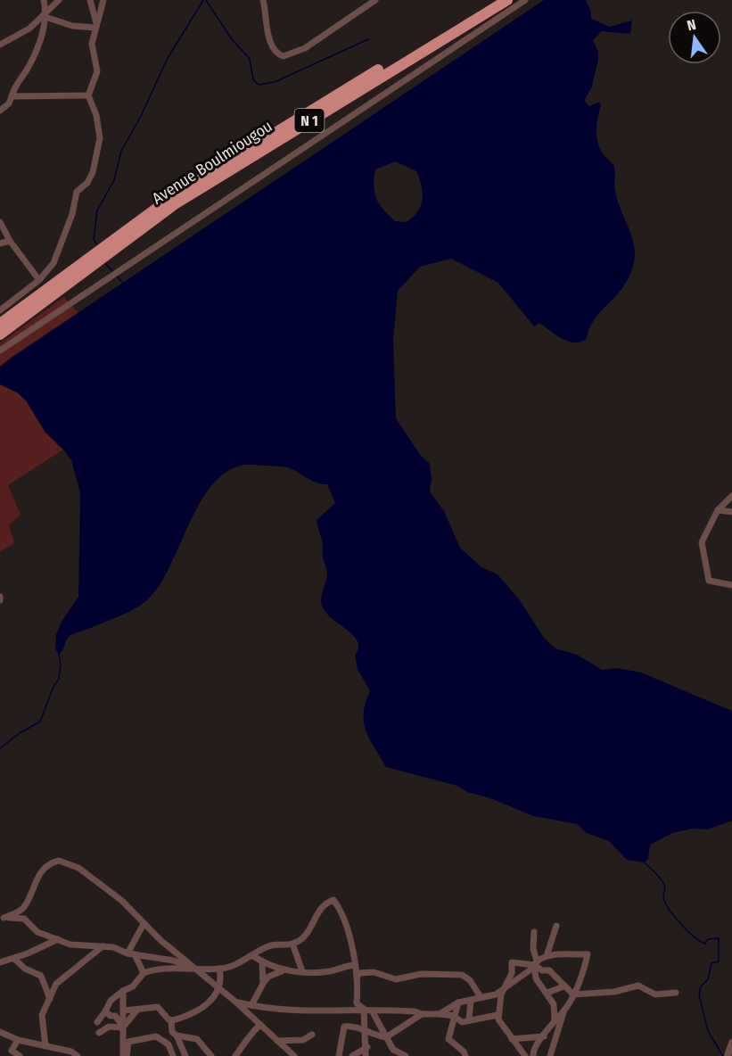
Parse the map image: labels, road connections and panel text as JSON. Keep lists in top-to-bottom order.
{
  "streets": {
    "highway": ["N 1", "Avenue Boulmiougou"]
  },
  "north": "top"
}
